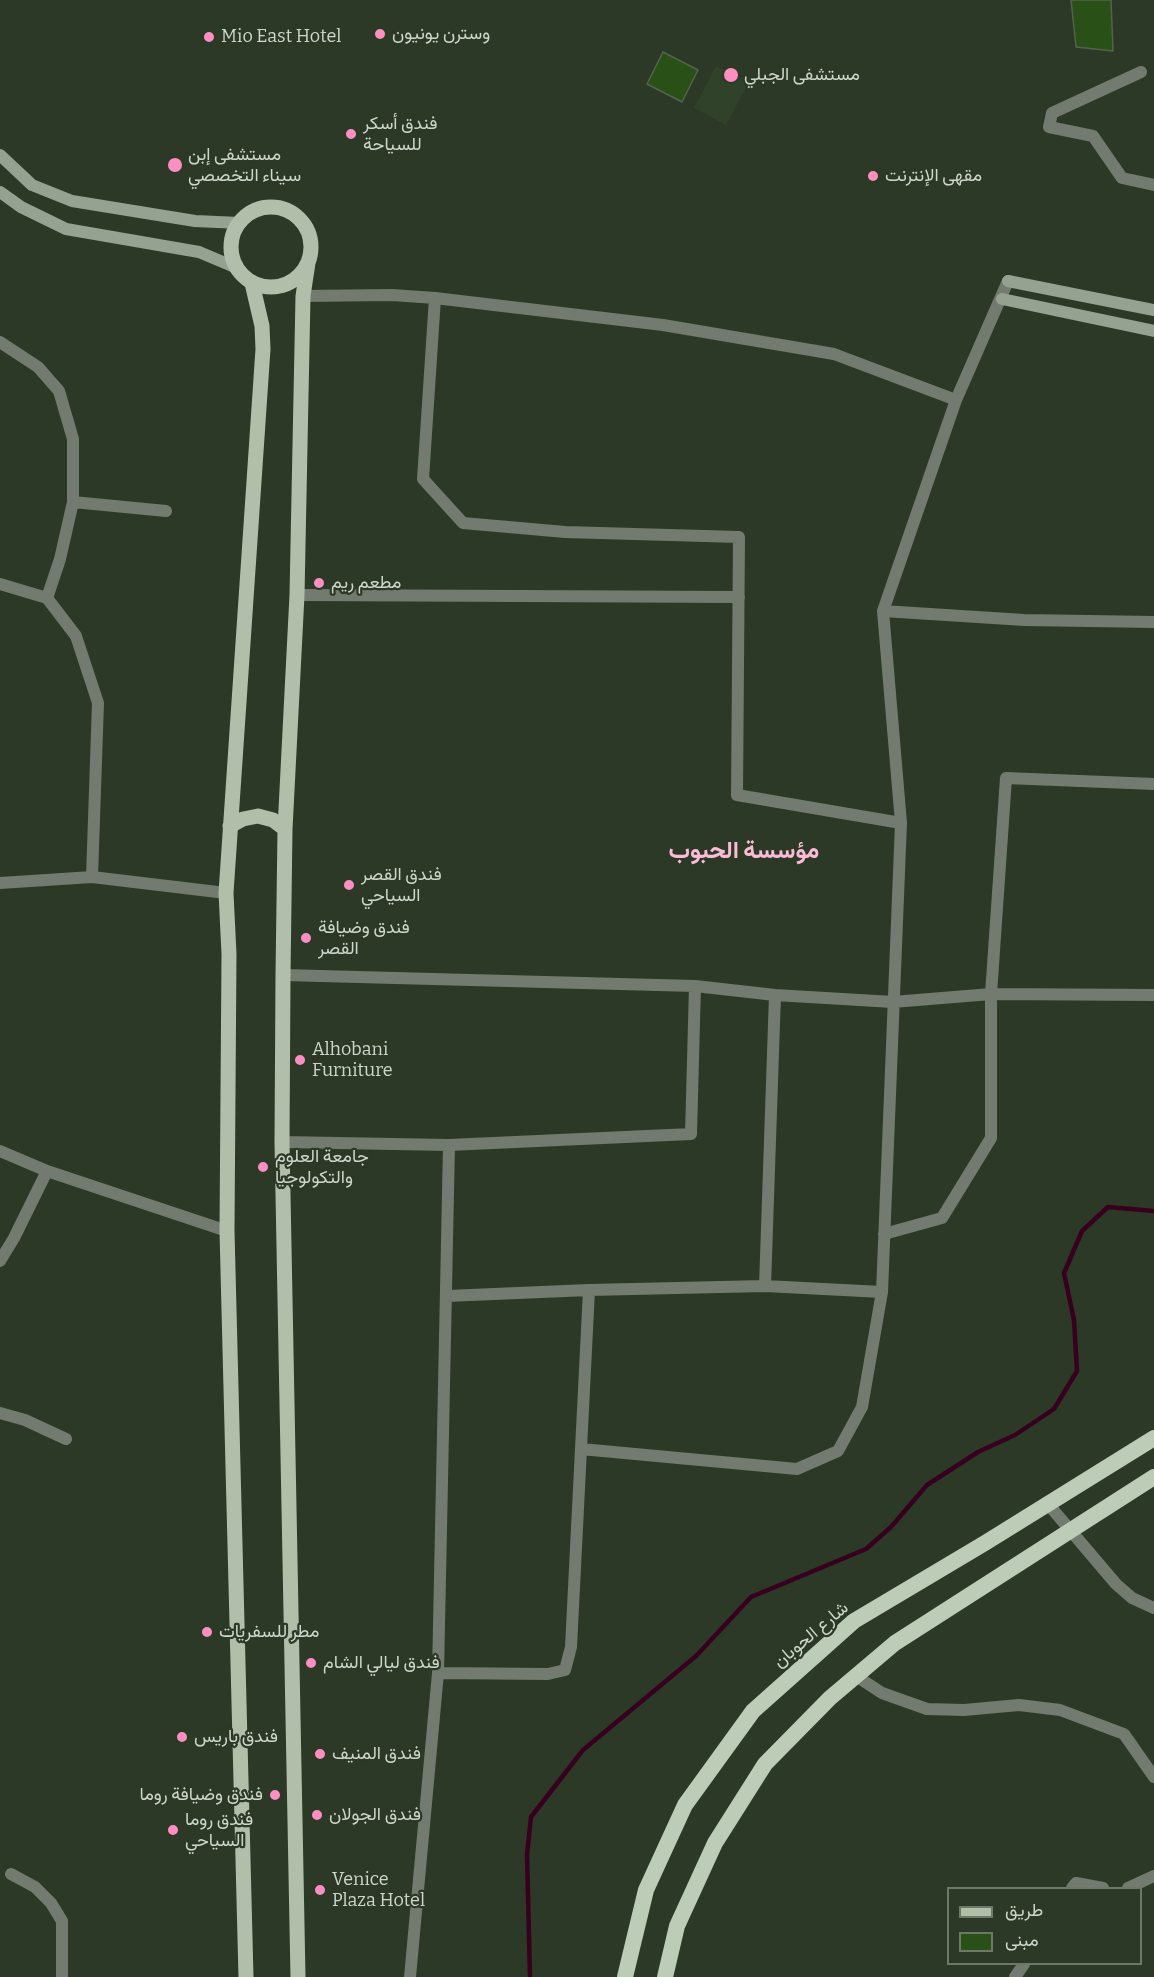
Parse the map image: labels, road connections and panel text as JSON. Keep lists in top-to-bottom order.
{
  "streets": {
    "highway": ["شارع الحوبان"]
  },
  "districts": ["مؤسسة الحبوب"],
  "places": [
    "وسترن يونيون",
    "Mio East Hotel",
    "مستشفى الجبلي",
    "فندق أسكر للسياحة",
    "مستشفى إبن سيناء التخصصي",
    "مقهى الإنترنت",
    "مطعم ريم",
    "فندق القصر السياحي",
    "فندق وضيافة القصر",
    "Alhobani Furniture",
    "جامعة العلوم والتكولوجيا",
    "مطر للسفريات",
    "فندق ليالي الشام",
    "فندق باريس",
    "فندق المنيف",
    "فندق وضيافة روما",
    "فندق الجولان",
    "فندق روما السياحي",
    "Venice Plaza Hotel"
  ],
  "legend": ["طريق", "مبنى"]
}
